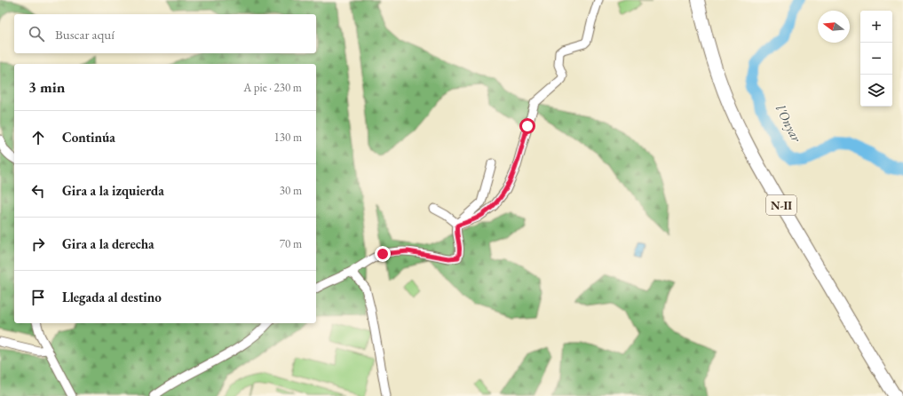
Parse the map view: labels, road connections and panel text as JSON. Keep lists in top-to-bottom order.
{
  "streets": {
    "highway": ["N-II"]
  },
  "water": ["l'Onyar"],
  "north": "left",
  "page": {
    "map_buttons": ["+", "−"],
    "search": "Buscar aquí",
    "heading": ["3 min", "A pie · 230 m"],
    "list": [
      ["Continúa", "130 m"],
      ["Gira a la izquierda", "30 m"],
      ["Gira a la derecha", "70 m"],
      "Llegada al destino"
    ]
  }
}
